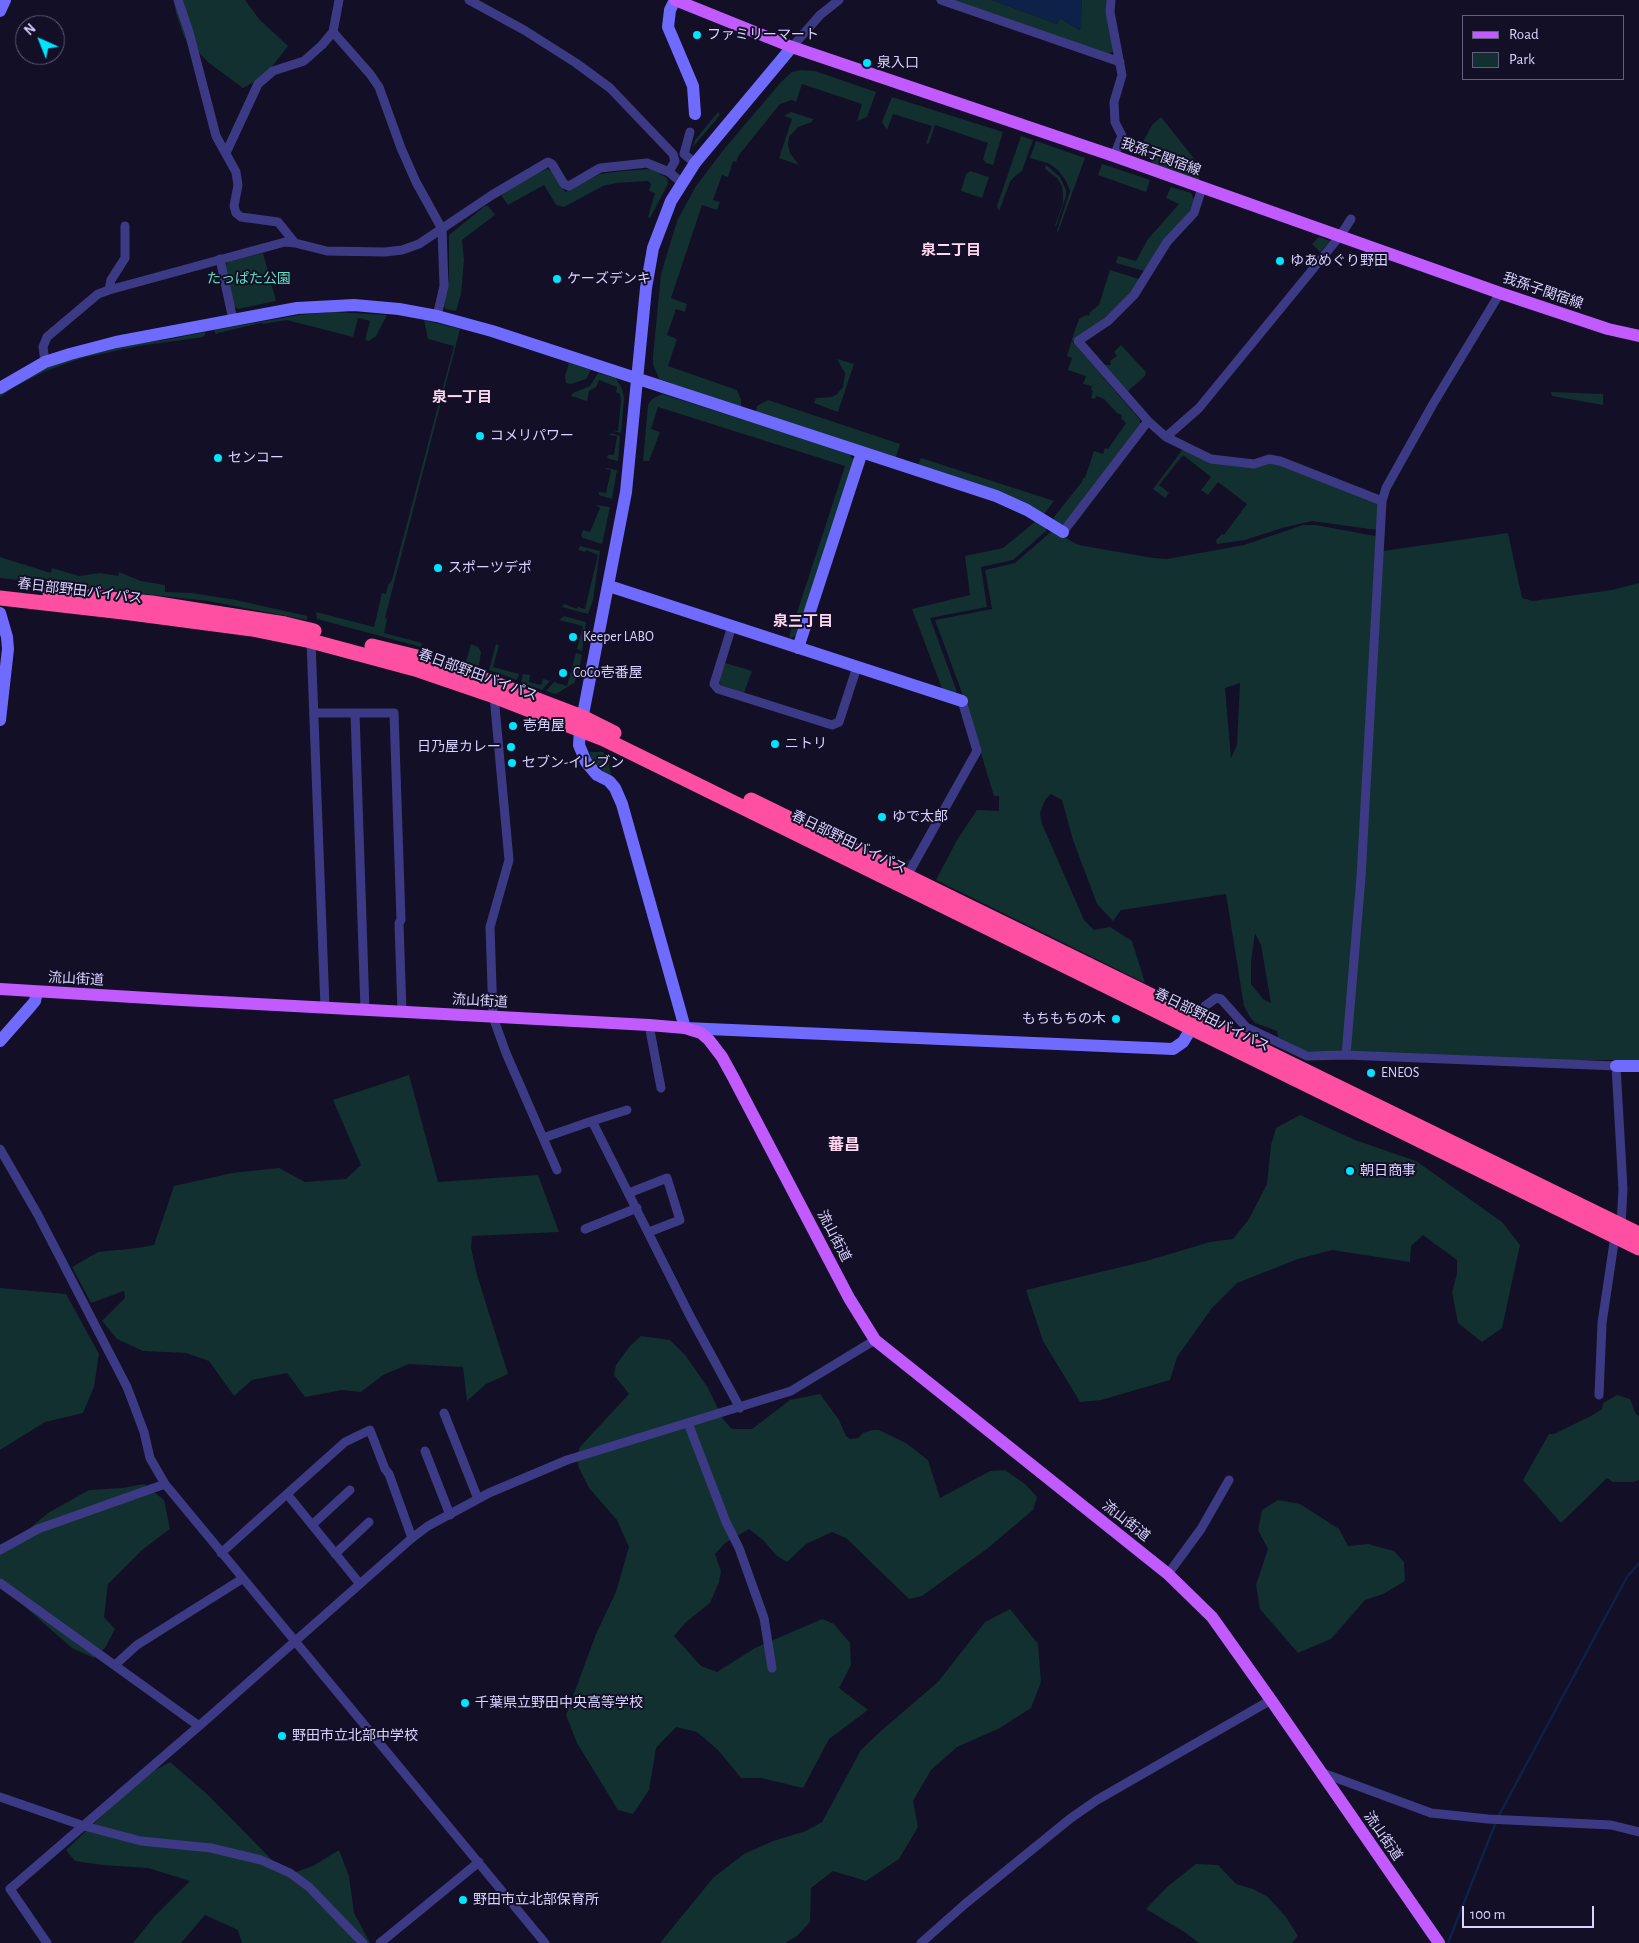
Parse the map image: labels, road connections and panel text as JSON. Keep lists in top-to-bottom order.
{
  "streets": {
    "highway": ["春日部野田バイパス"],
    "main road": ["我孫子関宿線", "流山街道"]
  },
  "districts": [
    "泉二丁目",
    "泉一丁目",
    "泉三丁目",
    "蕃昌"
  ],
  "parks": ["たっぱた公園"],
  "places": [
    "ファミリーマート",
    "泉入口",
    "ゆあめぐり野田",
    "ケーズデンキ",
    "コメリパワー",
    "センコー",
    "スポーツデポ",
    "Keeper LABO",
    "CoCo壱番屋",
    "壱角屋",
    "ニトリ",
    "日乃屋カレー",
    "セブン-イレブン",
    "ゆで太郎",
    "もちもちの木",
    "ENEOS",
    "朝日商事",
    "千葉県立野田中央高等学校",
    "野田市立北部中学校",
    "野田市立北部保育所"
  ],
  "legend": ["Road", "Park"],
  "scale_bar": "100 m",
  "north": "top left"
}
